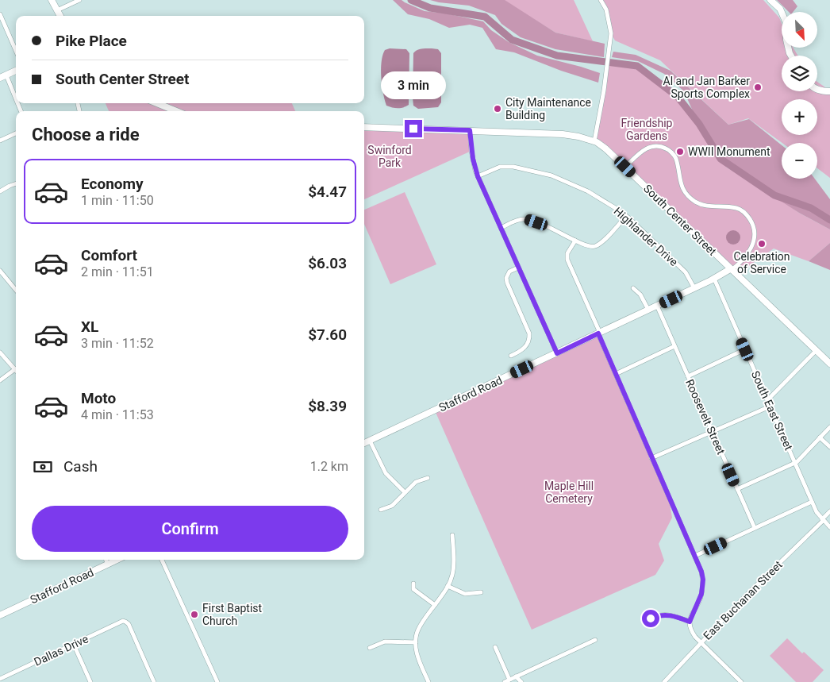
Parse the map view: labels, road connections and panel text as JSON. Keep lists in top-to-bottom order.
{
  "streets": {
    "street": [
      "South Center Street",
      "Highlander Drive",
      "Stafford Road",
      "South East Street",
      "Roosevelt Street",
      "East Buchanan Street",
      "Dallas Drive"
    ]
  },
  "crossings": [
    ["South Center Street", "Stafford Road"],
    ["Highlander Drive", "Stafford Road"],
    ["Stafford Road", "South East Street"],
    ["Stafford Road", "Roosevelt Street"],
    ["South East Street", "East Buchanan Street"]
  ],
  "parks": ["Friendship Gardens", "Swinford Park", "Maple Hill Cemetery"],
  "places": [
    "Al and Jan Barker Sports Complex",
    "City Maintenance Building",
    "WWII Monument",
    "Celebration of Service",
    "First Baptist Church"
  ],
  "north": "bottom right",
  "page": {
    "map_buttons": ["+", "−"],
    "banner": ["Pike Place", "South Center Street"],
    "bubble": "3 min",
    "heading": "Choose a ride",
    "list": [
      {
        "name": "Economy",
        "note": "1 min · 11:50",
        "value": "$4.47"
      },
      {
        "name": "Comfort",
        "note": "2 min · 11:51",
        "value": "$6.03"
      },
      {
        "name": "XL",
        "note": "3 min · 11:52",
        "value": "$7.60"
      },
      {
        "name": "Moto",
        "note": "4 min · 11:53",
        "value": "$8.39"
      }
    ],
    "pay": ["Cash", "1.2 km"],
    "buttons": "Confirm"
  }
}
